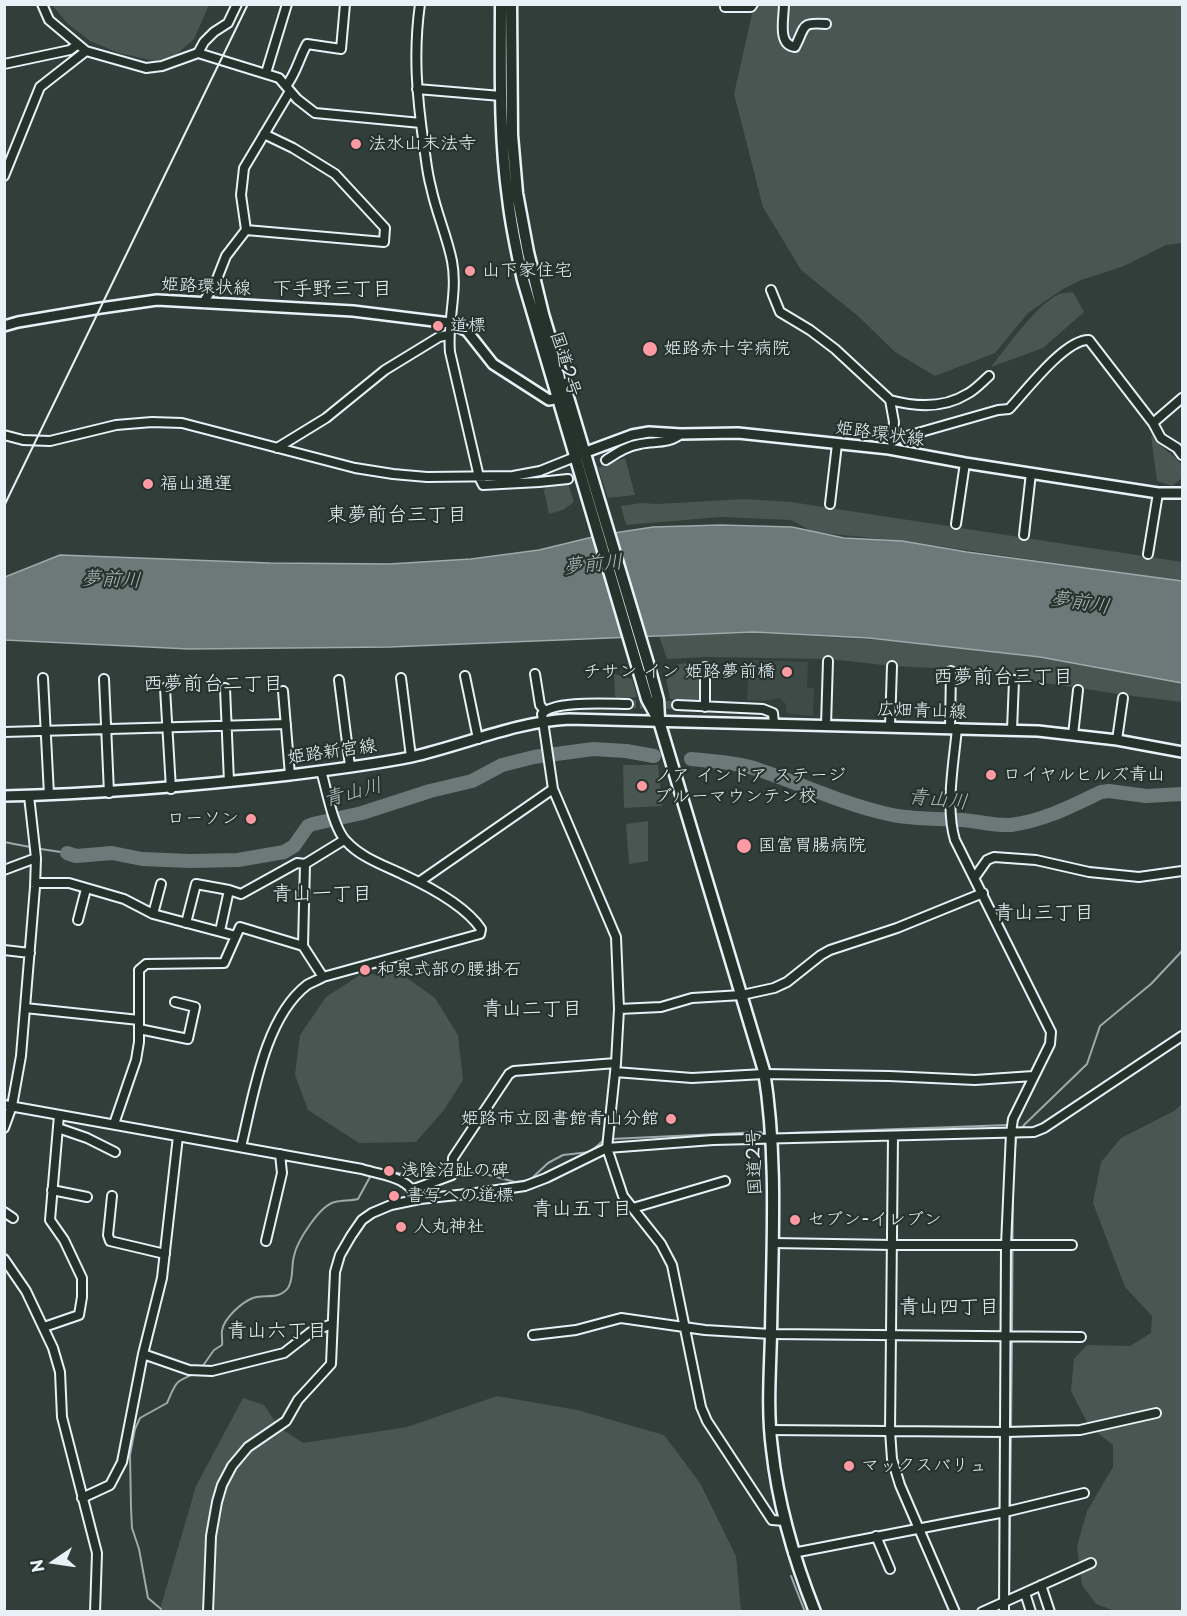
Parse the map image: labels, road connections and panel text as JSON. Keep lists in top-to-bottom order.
{
  "streets": {
    "highway": ["国道2号"],
    "main road": ["姫路環状線", "広畑青山線", "姫路新宮線"]
  },
  "crossings": [
    ["姫路環状線", "国道2号"],
    ["国道2号", "広畑青山線"],
    ["国道2号", "姫路新宮線"],
    ["広畑青山線", "姫路新宮線"]
  ],
  "districts": [
    "下手野三丁目",
    "東夢前台三丁目",
    "西夢前台三丁目",
    "西夢前台二丁目",
    "青山一丁目",
    "青山三丁目",
    "青山二丁目",
    "青山五丁目",
    "青山四丁目",
    "青山六丁目"
  ],
  "water": ["夢前川", "青山川"],
  "places": [
    "法水山末法寺",
    "山下家住宅",
    "道標",
    "姫路赤十字病院",
    "福山通運",
    "チサン イン 姫路夢前橋",
    "ロイヤルヒルズ青山",
    "ノア インドア ステージ ブルーマウンテン校",
    "ローソン",
    "国富胃腸病院",
    "和泉式部の腰掛石",
    "姫路市立図書館青山分館",
    "浅陰沼趾の碑",
    "書写への道標",
    "セブン-イレブン",
    "人丸神社",
    "マックスバリュ"
  ],
  "north": "left"
}
